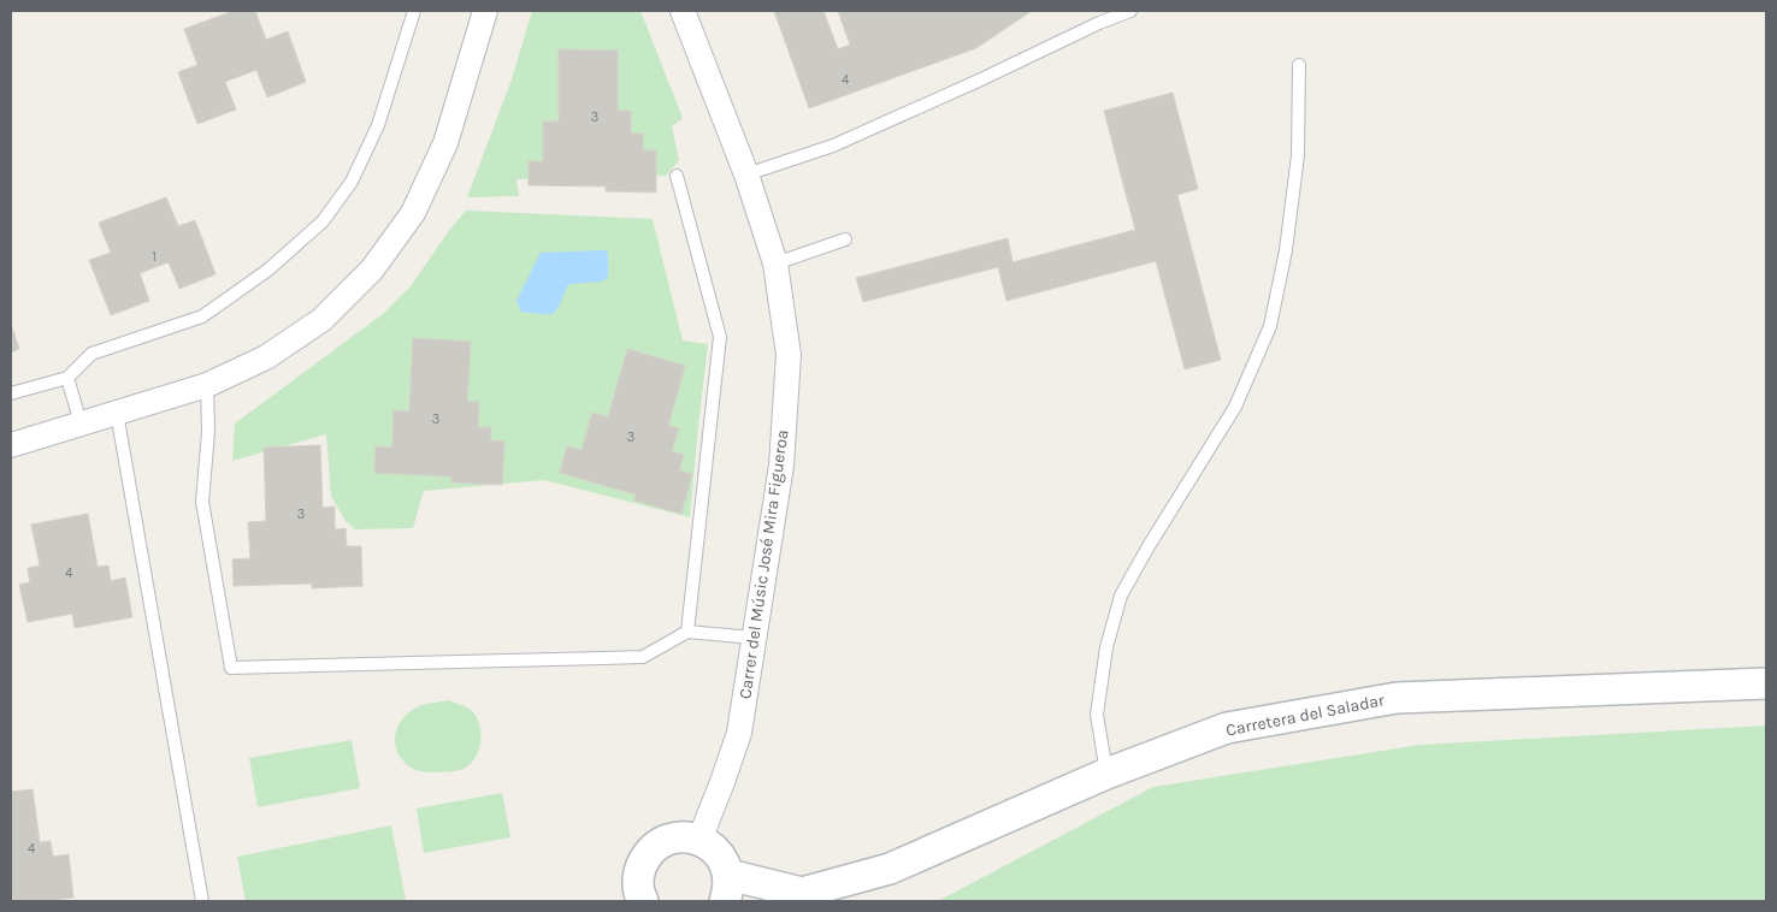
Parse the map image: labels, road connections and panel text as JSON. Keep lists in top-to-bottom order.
{
  "streets": {
    "street": ["Carrer del Músic José Mira Figueroa", "Carretera del Saladar"]
  },
  "house_numbers": [
    "4",
    "3",
    "1",
    "3",
    "3",
    "3",
    "4",
    "4"
  ]
}
